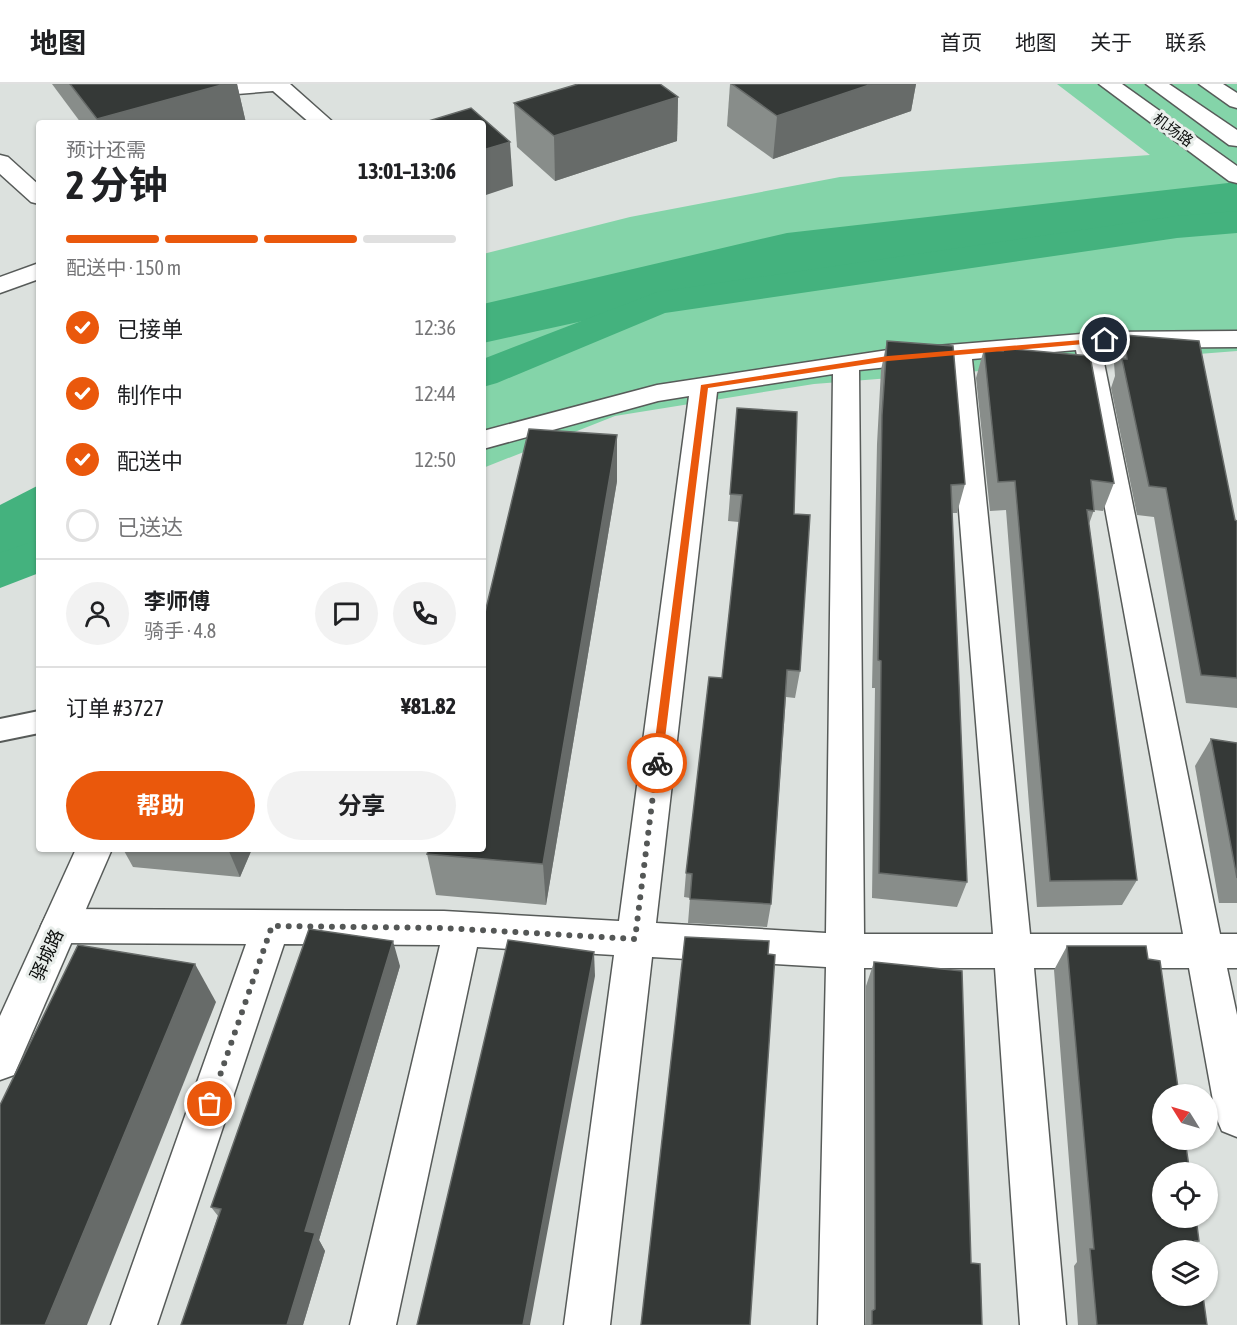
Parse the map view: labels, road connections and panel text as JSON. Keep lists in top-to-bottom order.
{
  "streets": {
    "street": ["机场路", "驿城路"]
  },
  "north": "top left",
  "page": {
    "header": "地图",
    "nav": [
      "首页",
      "地图",
      "关于",
      "联系"
    ],
    "heading": ["2 分钟", "预计还需", "13:01–13:06"],
    "panel": [
      "李师傅",
      "骑手 · 4.8",
      "订单 #3727",
      "¥81.82"
    ],
    "bar": "配送中 · 150 m",
    "list": [
      ["已接单", "12:36"],
      ["制作中", "12:44"],
      ["配送中", "12:50"],
      "已送达"
    ],
    "buttons": ["帮助", "分享"]
  }
}
